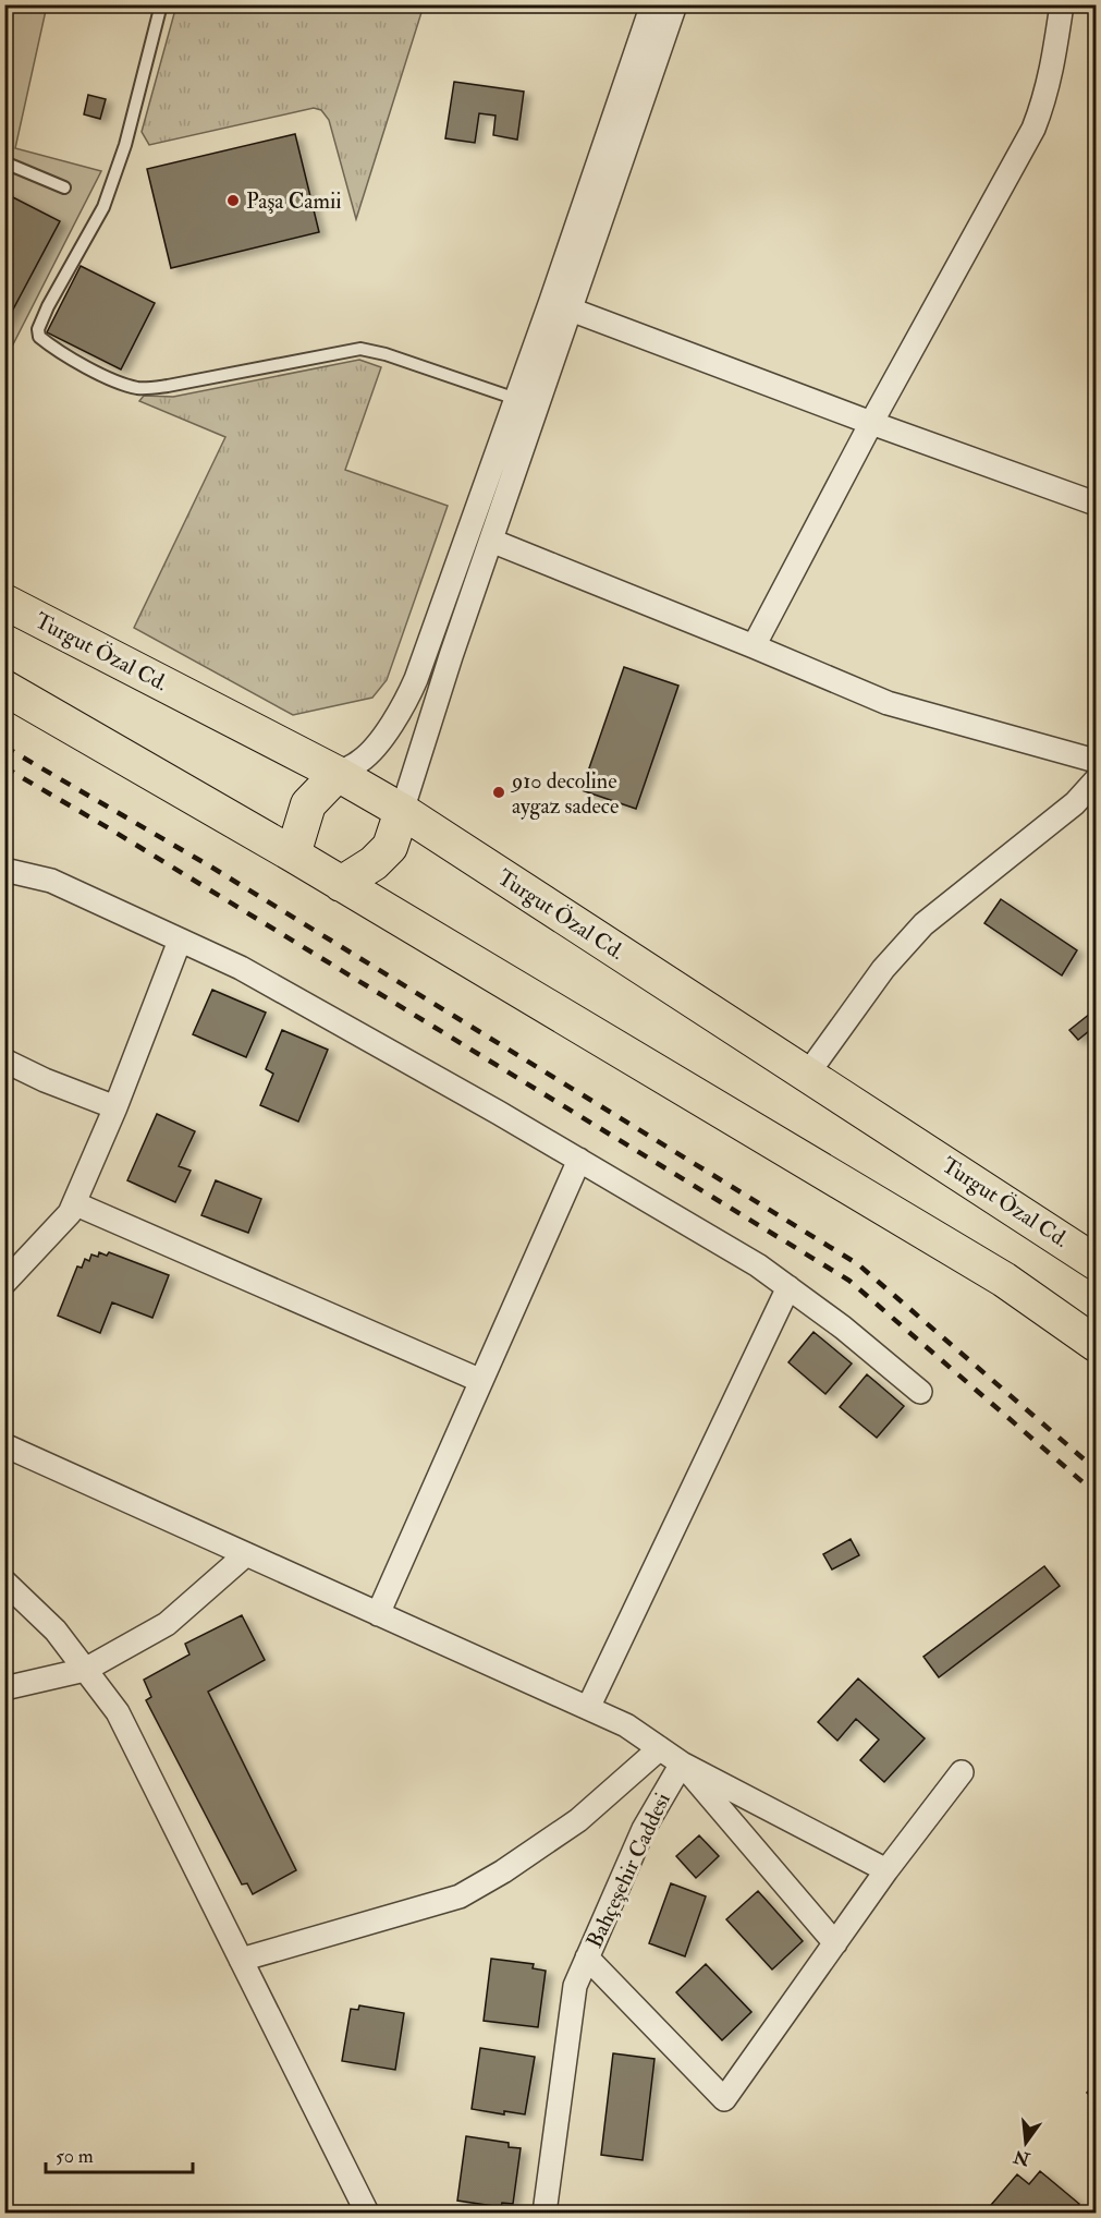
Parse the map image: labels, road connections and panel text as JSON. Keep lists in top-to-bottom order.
{
  "streets": {
    "main road": ["Turgut Özal Cd."],
    "street": ["Bahçeşehir Caddesi"]
  },
  "places": ["Paşa Camii", "910 decoline aygaz sadece"],
  "scale_bar": "50 m",
  "north": "bottom"
}
